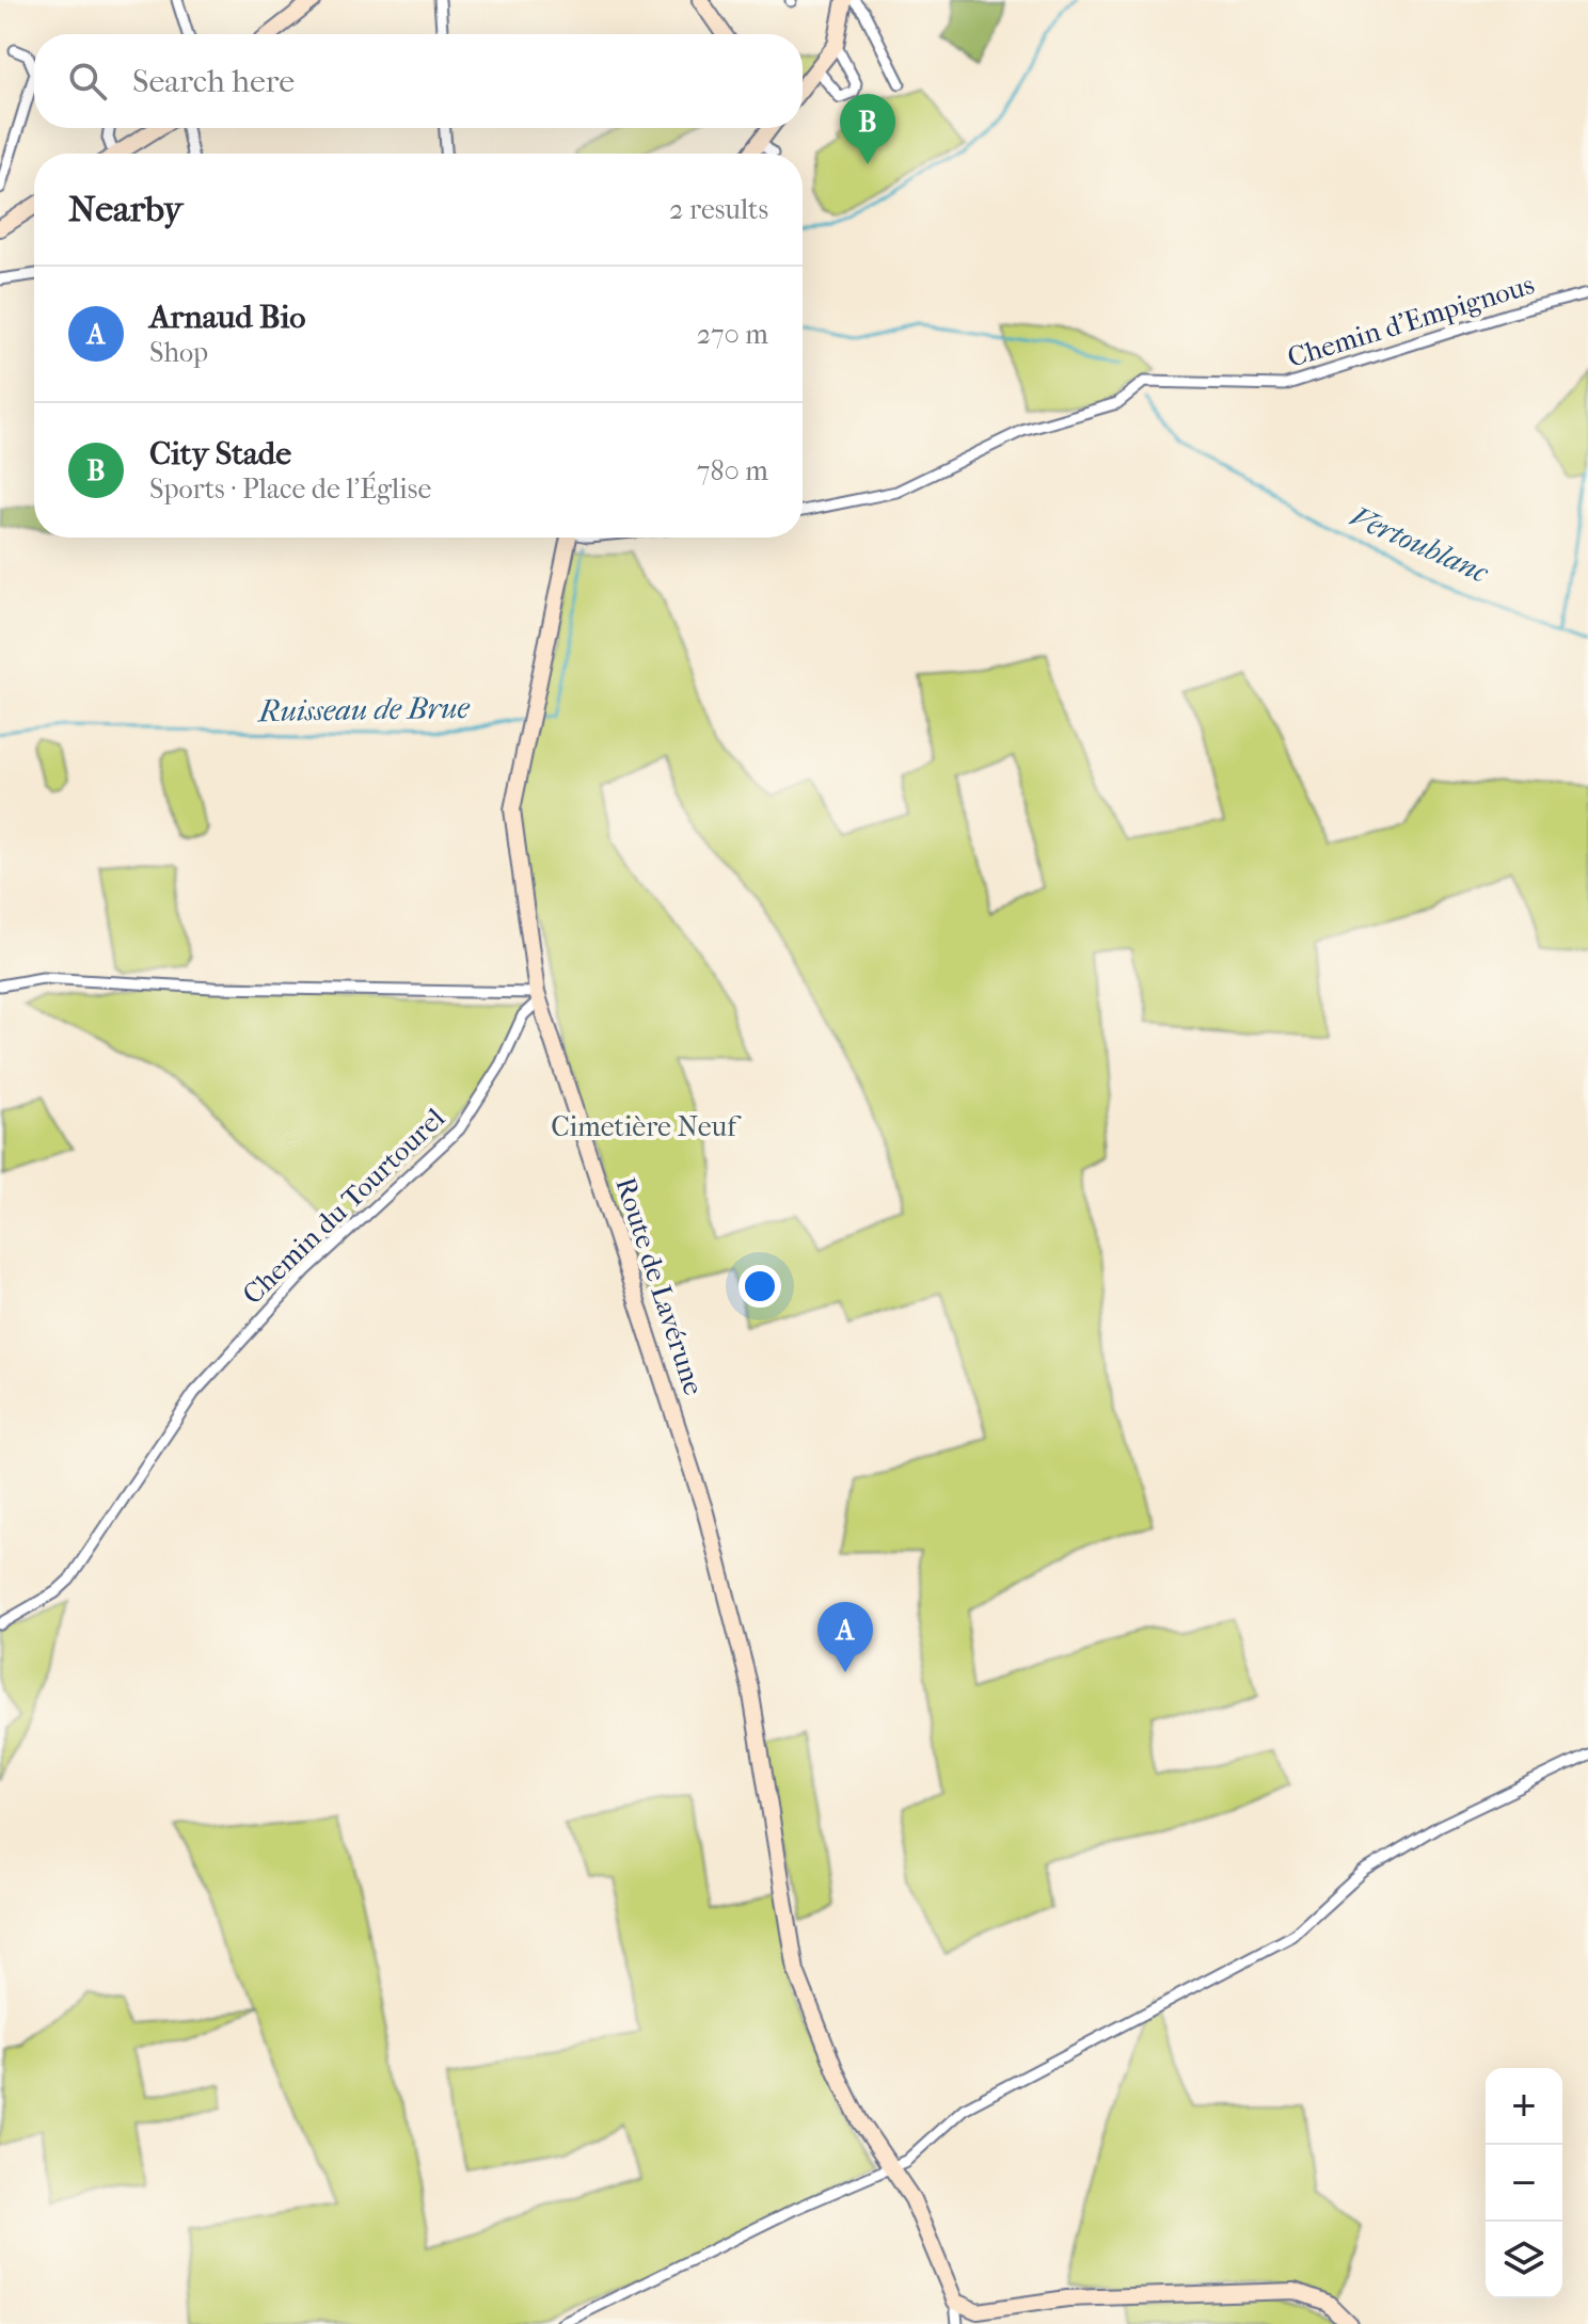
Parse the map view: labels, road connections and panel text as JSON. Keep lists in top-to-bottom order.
{
  "streets": {
    "street": ["Chemin d'Empignous", "Chemin du Tourtourel", "Route de Lavérune"]
  },
  "crossings": [
    ["Chemin du Tourtourel", "Route de Lavérune"]
  ],
  "water": ["Vertoublanc", "Ruisseau de Brue"],
  "parks": ["Cimetière Neuf"],
  "page": {
    "search": "Search here",
    "pins": ["B", "A"],
    "heading": ["Nearby", "2 results"],
    "list": [
      {
        "mark": "A",
        "name": "Arnaud Bio",
        "note": "Shop",
        "value": "270 m"
      },
      {
        "mark": "B",
        "name": "City Stade",
        "note": "Sports · Place de l'Église",
        "value": "780 m"
      }
    ],
    "map_buttons": ["+", "−"]
  }
}
